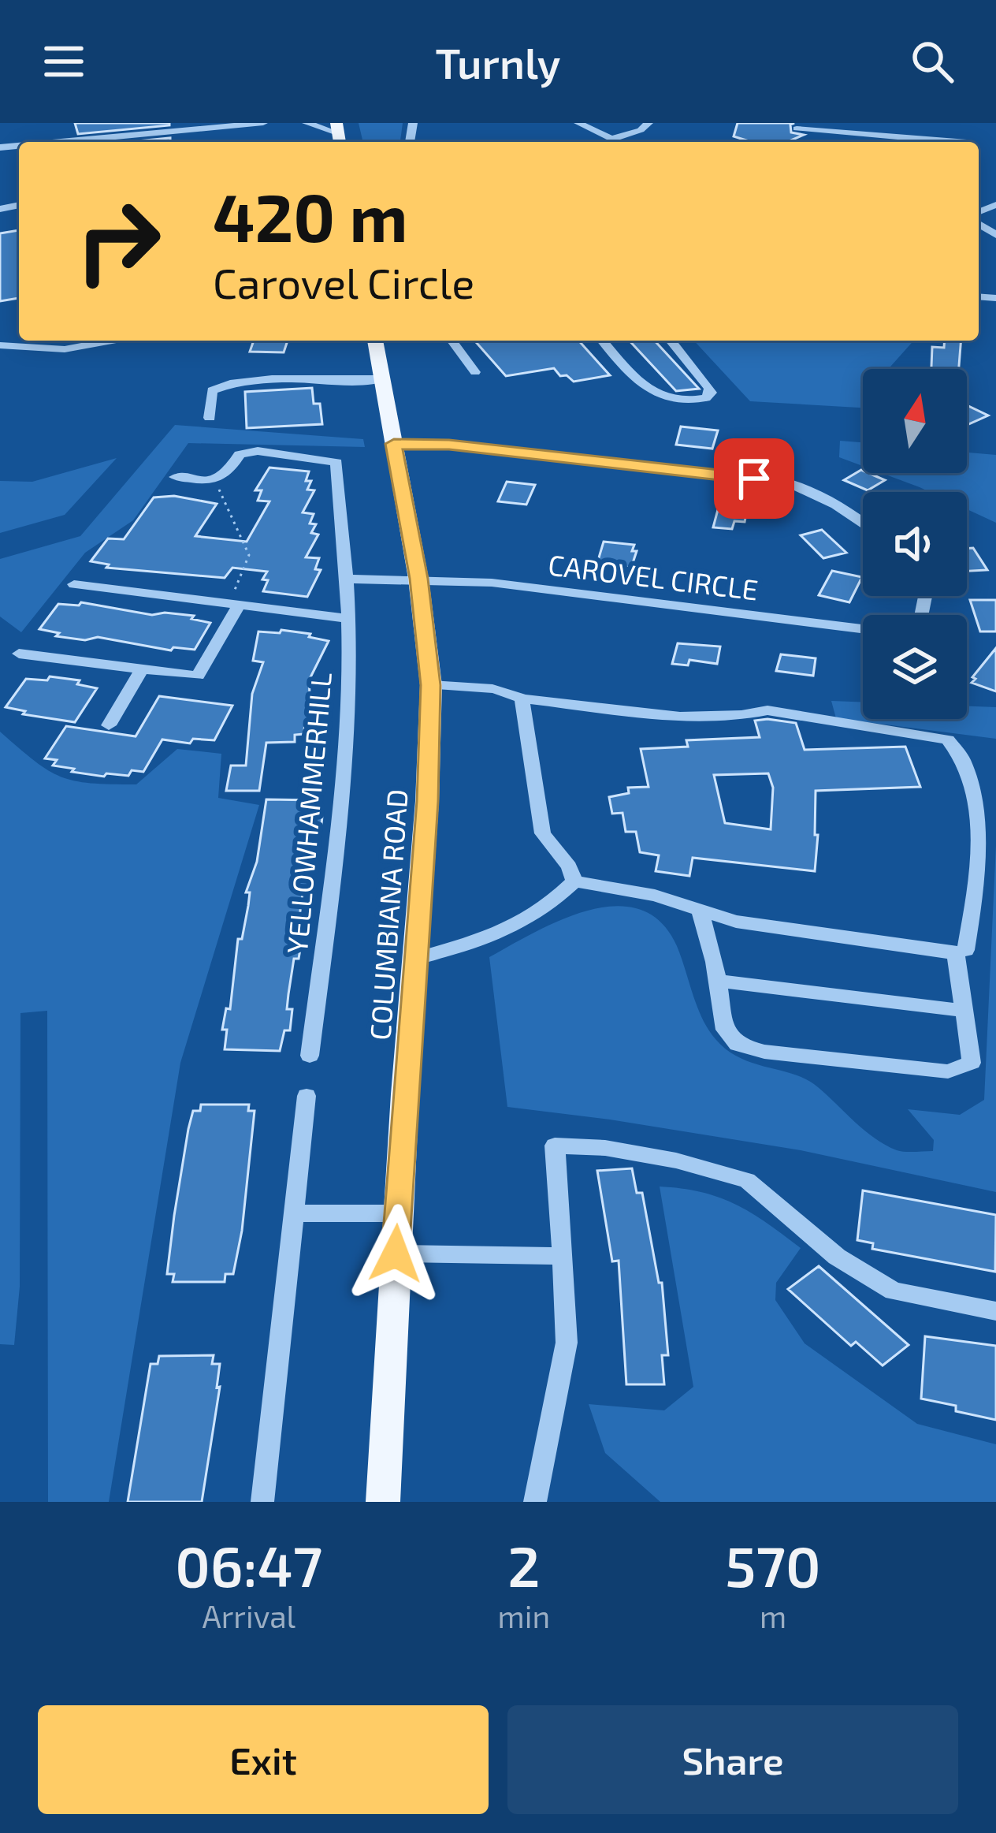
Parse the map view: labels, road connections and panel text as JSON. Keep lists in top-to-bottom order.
{
  "streets": {
    "main road": ["COLUMBIANA ROAD"],
    "street": ["CAROVEL CIRCLE", "YELLOWHAMMERHILL"]
  },
  "crossings": [
    ["CAROVEL CIRCLE", "YELLOWHAMMERHILL"],
    ["CAROVEL CIRCLE", "COLUMBIANA ROAD"]
  ],
  "north": "top",
  "page": {
    "header": "Turnly",
    "turn": ["420 m", "Carovel Circle"],
    "eta": [
      "06:47",
      "Arrival",
      "2",
      "min",
      "570",
      "m"
    ],
    "buttons": ["Exit", "Share"]
  }
}
